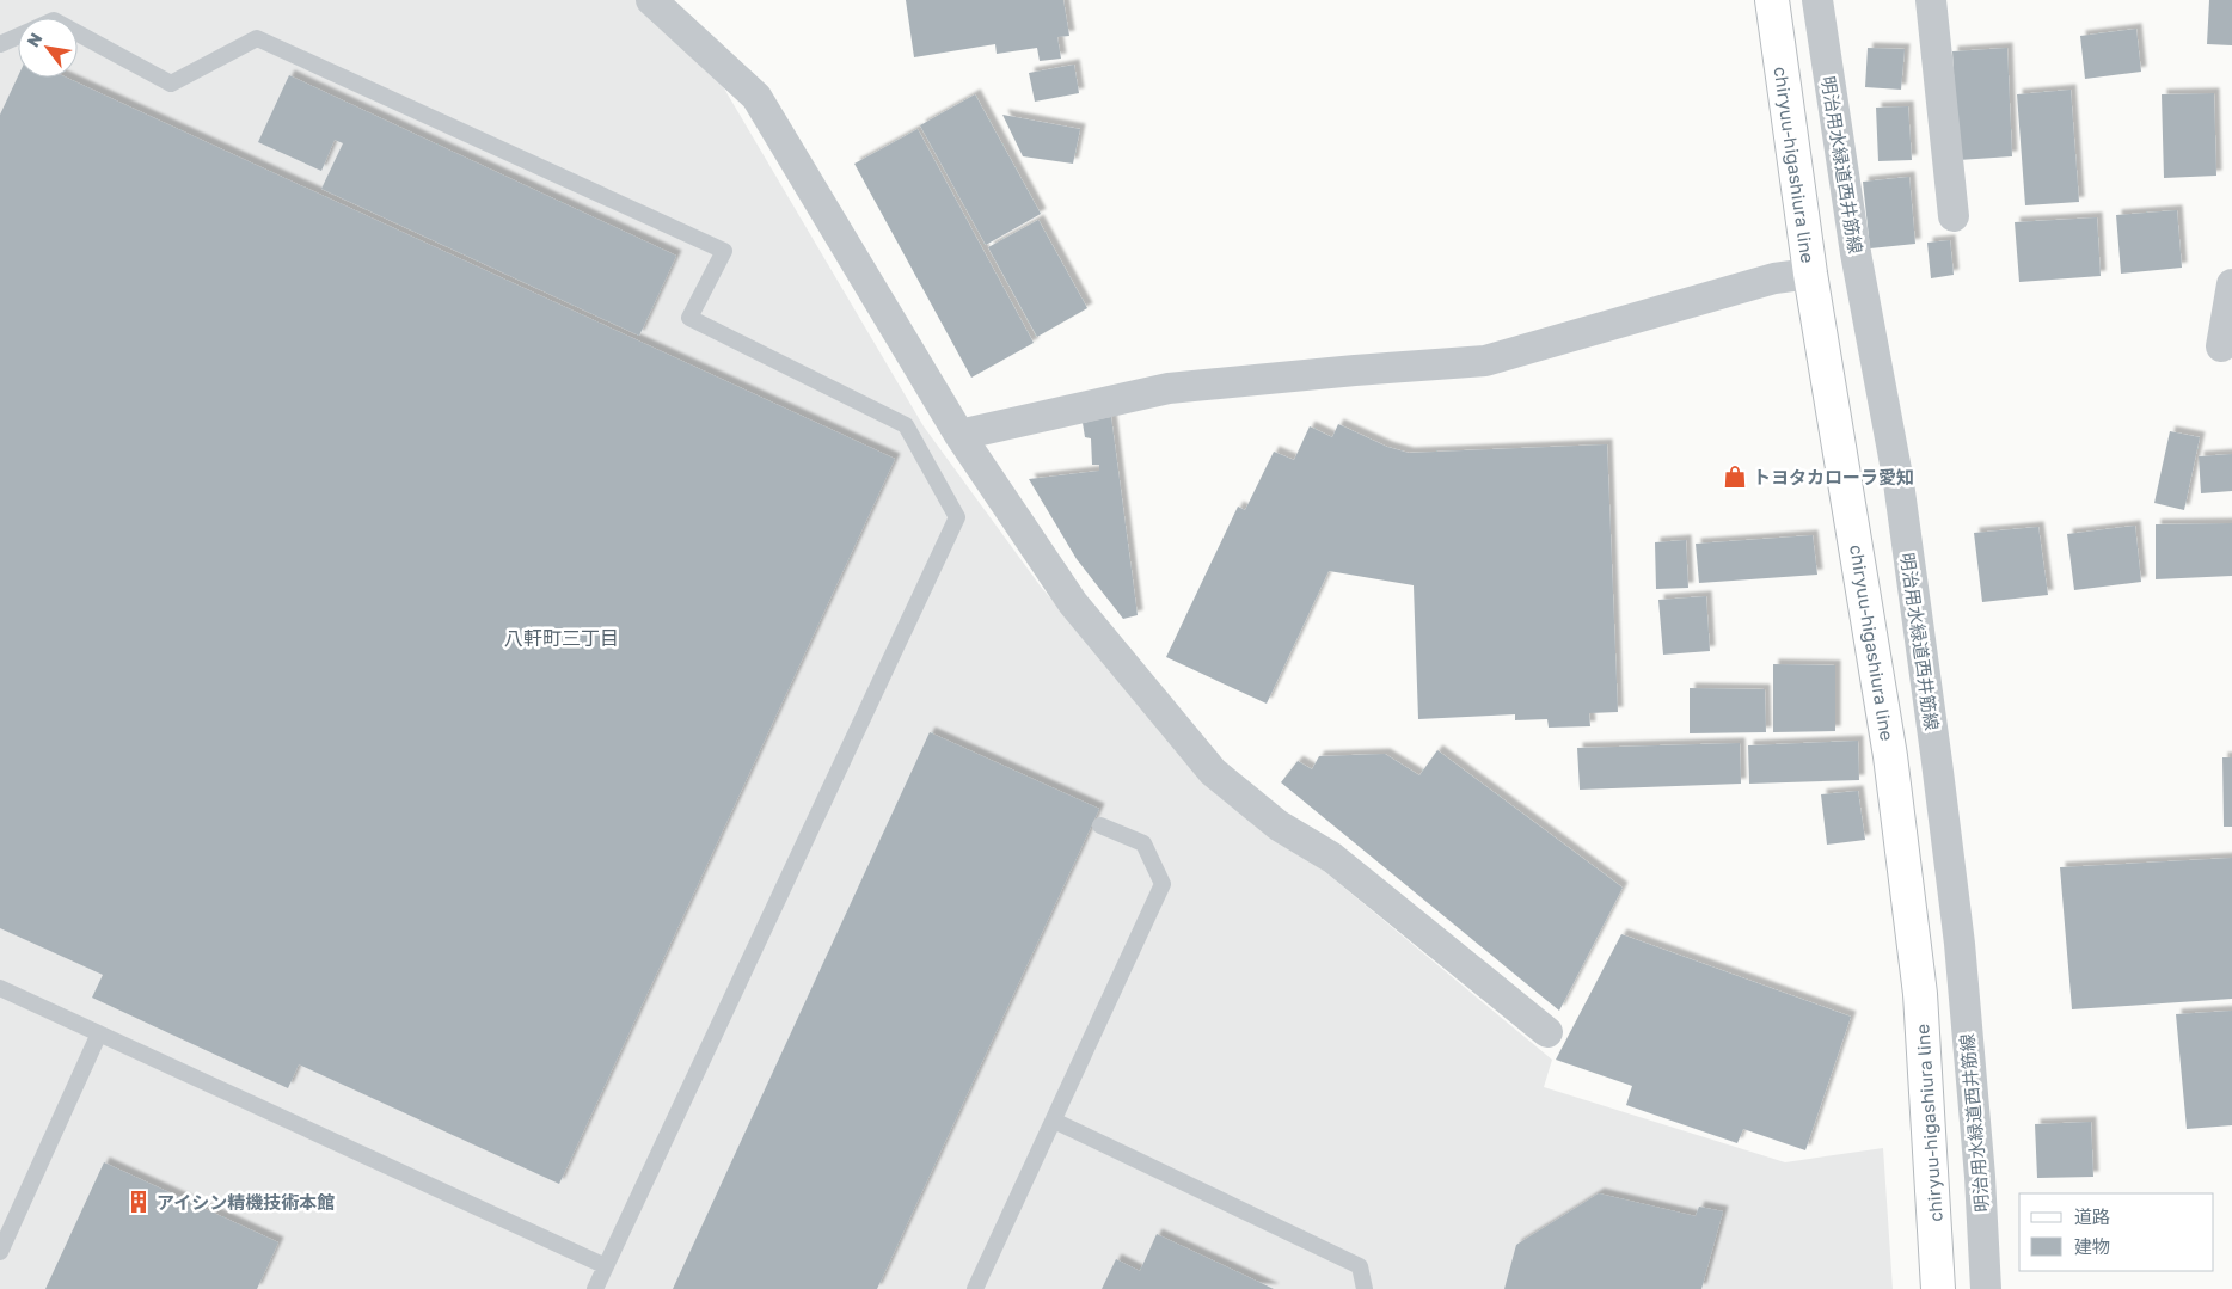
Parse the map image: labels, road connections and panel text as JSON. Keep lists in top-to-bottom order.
{
  "streets": {
    "main road": ["chiryuu-higashiura line"],
    "street": ["明治用水緑道西井筋線"]
  },
  "districts": ["八軒町三丁目"],
  "places": {
    "shop": ["トヨタカローラ愛知"],
    "building": ["アイシン精機技術本館"]
  },
  "legend": ["道路", "建物"],
  "north": "top left"
}
